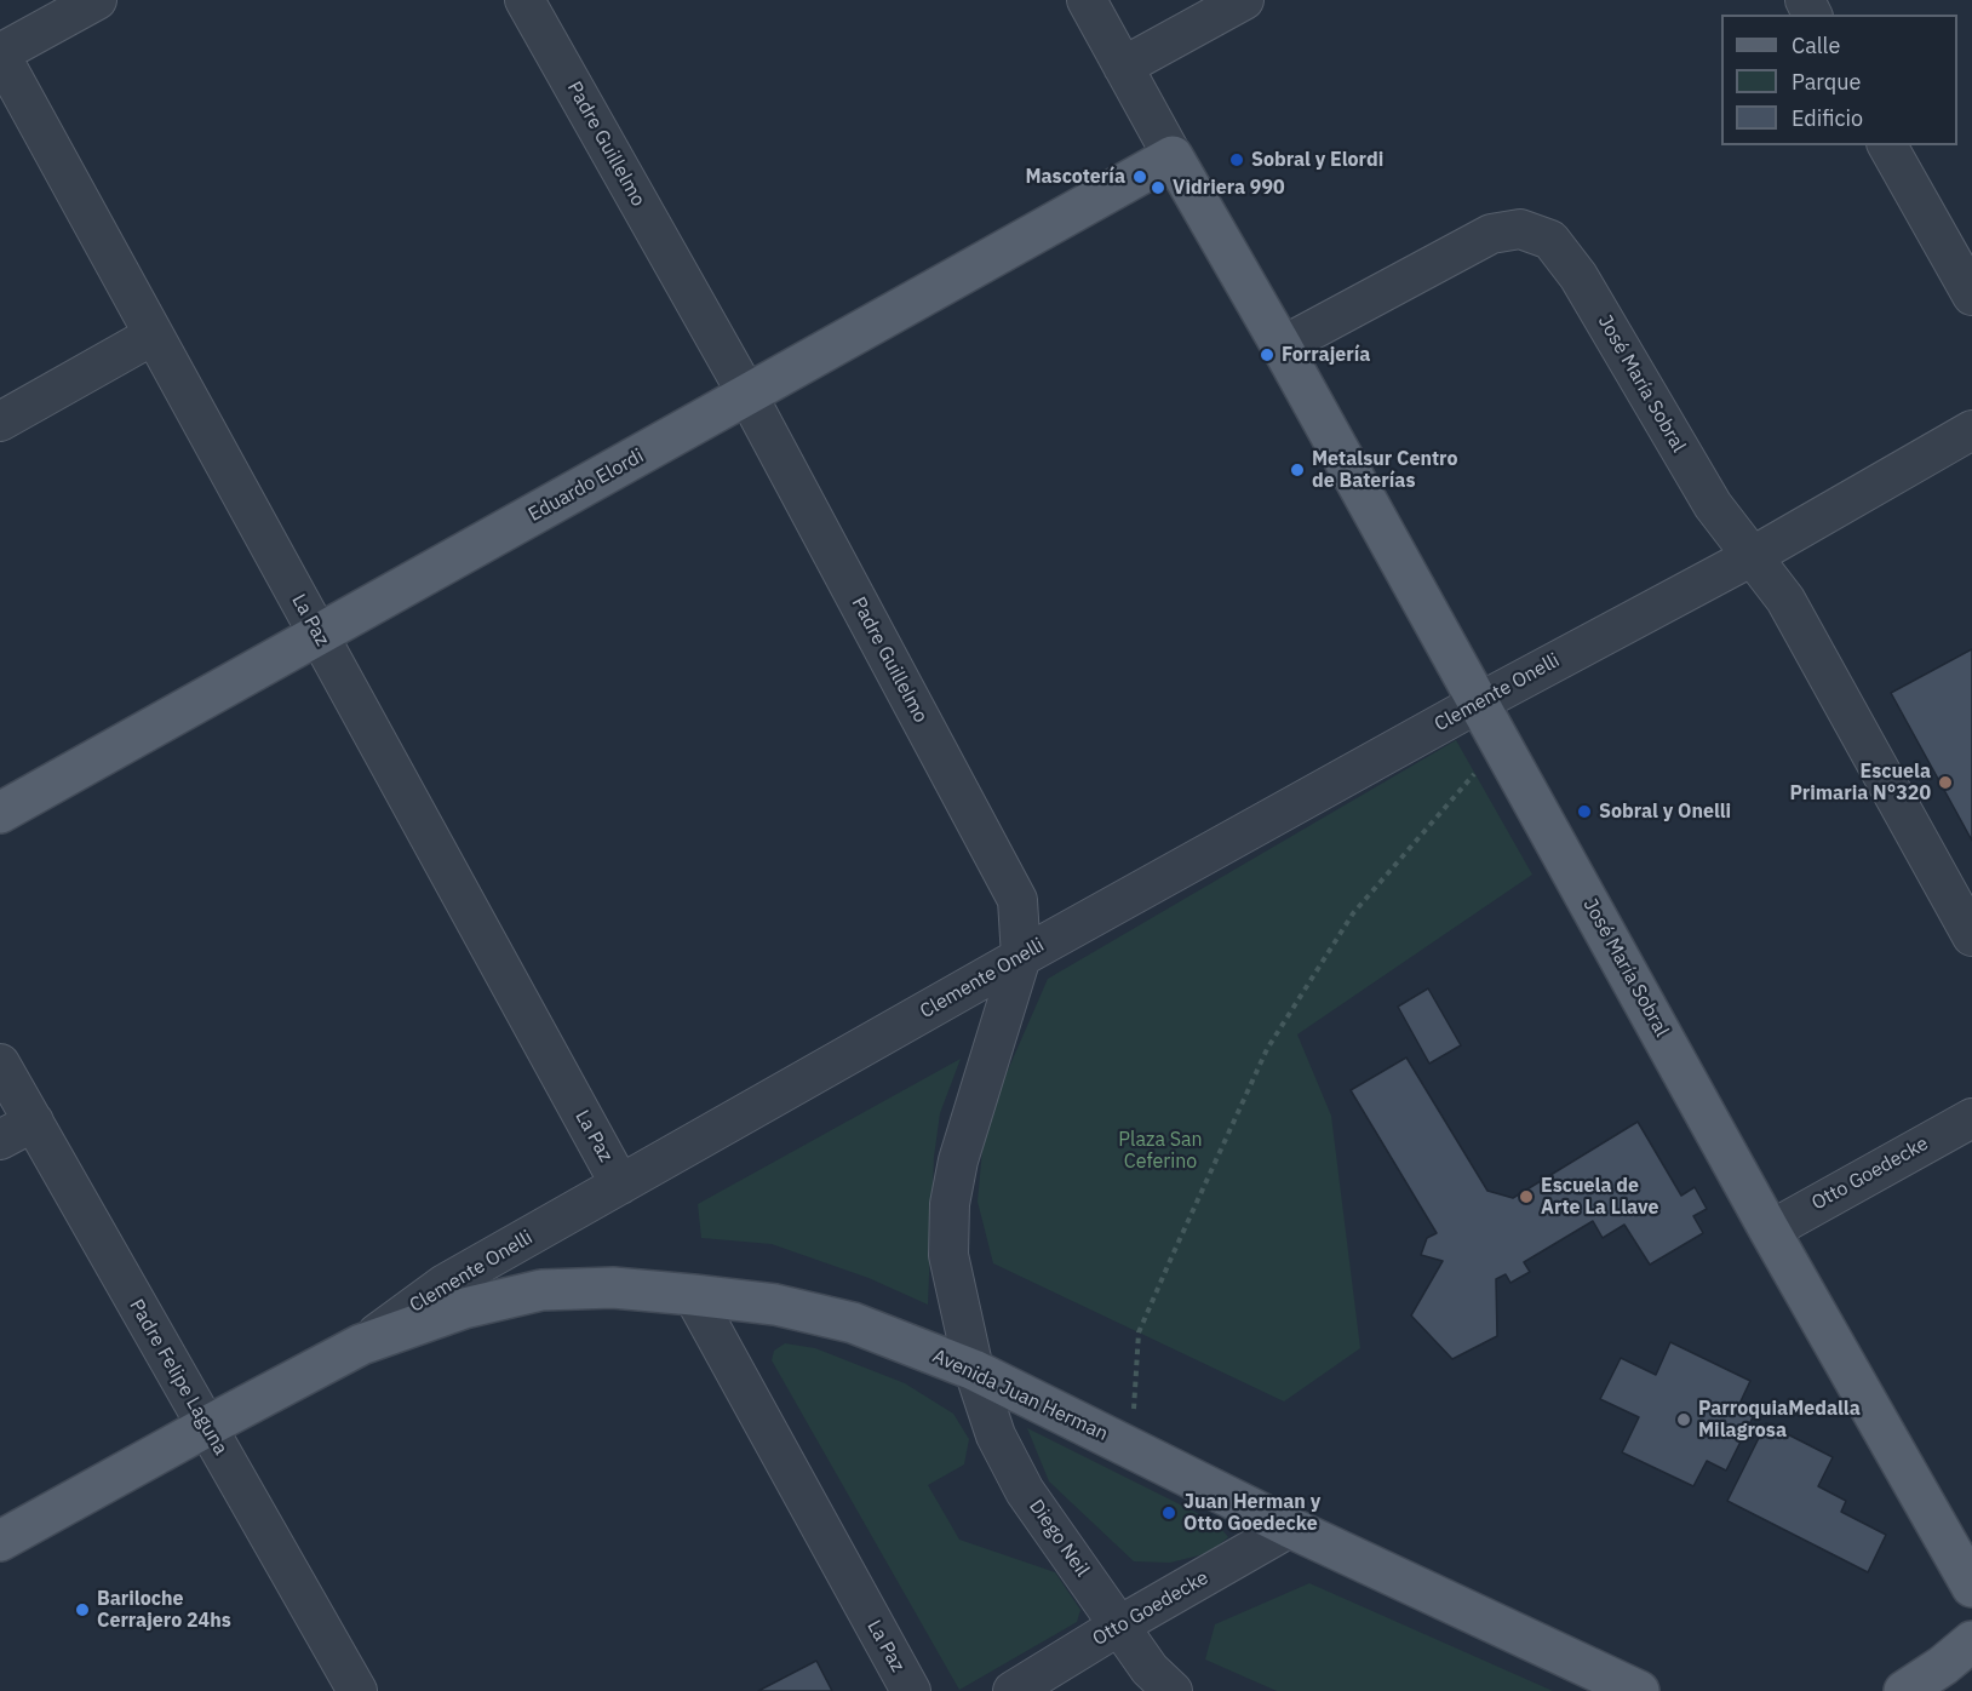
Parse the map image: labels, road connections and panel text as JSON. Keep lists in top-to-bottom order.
{
  "streets": {
    "main road": [
      "José María Sobral",
      "Eduardo Elordi",
      "Clemente Onelli",
      "Avenida Juan Herman"
    ],
    "street": [
      "Padre Guillelmo",
      "La Paz",
      "Otto Goedecke",
      "Padre Felipe Laguna",
      "Diego Neil"
    ]
  },
  "crossings": [
    ["Padre Guillelmo", "Eduardo Elordi"],
    ["Padre Guillelmo", "Clemente Onelli"],
    ["Padre Guillelmo", "Avenida Juan Herman"],
    ["Padre Guillelmo", "Diego Neil"],
    ["José María Sobral", "Eduardo Elordi"],
    ["José María Sobral", "Clemente Onelli"],
    ["José María Sobral", "Otto Goedecke"],
    ["Eduardo Elordi", "La Paz"],
    ["La Paz", "Clemente Onelli"],
    ["La Paz", "Avenida Juan Herman"],
    ["Clemente Onelli", "Padre Felipe Laguna"],
    ["Clemente Onelli", "Avenida Juan Herman"],
    ["Otto Goedecke", "Avenida Juan Herman"],
    ["Otto Goedecke", "Diego Neil"],
    ["Avenida Juan Herman", "Diego Neil"]
  ],
  "parks": ["Plaza San Ceferino"],
  "places": [
    "Sobral y Elordi",
    "Mascotería",
    "Vidriera 990",
    "Forrajería",
    "Metalsur Centro de Baterías",
    "Escuela Primaria N°320",
    "Sobral y Onelli",
    "Escuela de Arte La Llave",
    "ParroquiaMedalla Milagrosa",
    "Juan Herman y Otto Goedecke",
    "Bariloche Cerrajero 24hs"
  ],
  "legend": ["Calle", "Parque", "Edificio"]
}
